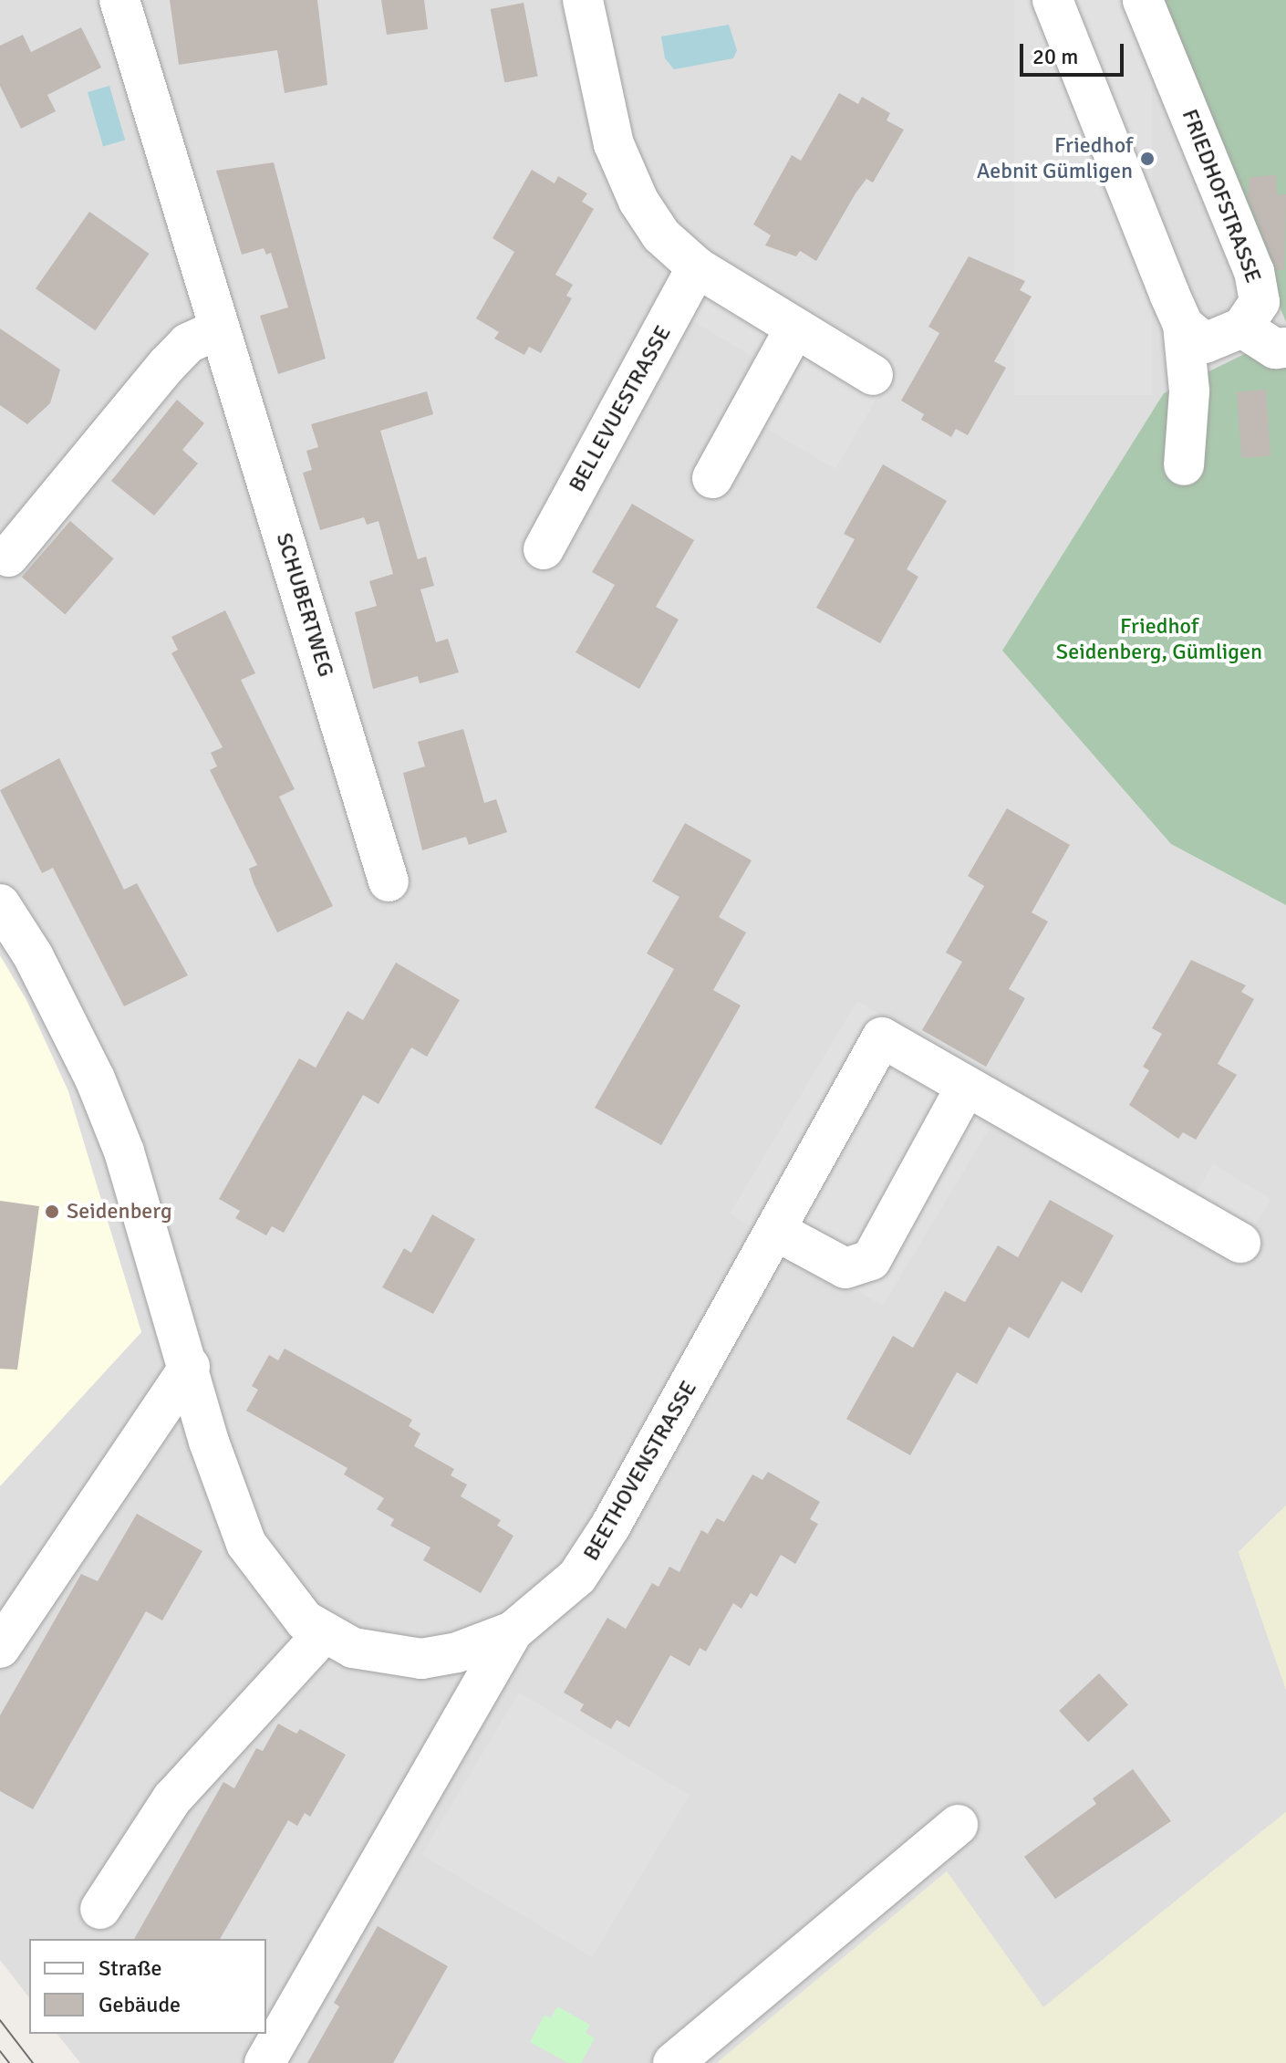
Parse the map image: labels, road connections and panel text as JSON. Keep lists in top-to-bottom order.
{
  "streets": {
    "street": [
      "FRIEDHOFSTRASSE",
      "BELLEVUESTRASSE",
      "SCHUBERTWEG",
      "BEETHOVENSTRASSE"
    ]
  },
  "parks": ["Friedhof Seidenberg, Gümligen"],
  "places": ["Friedhof Aebnit Gümligen", "Seidenberg"],
  "legend": ["Straße", "Gebäude"],
  "scale_bar": "20 m"
}
